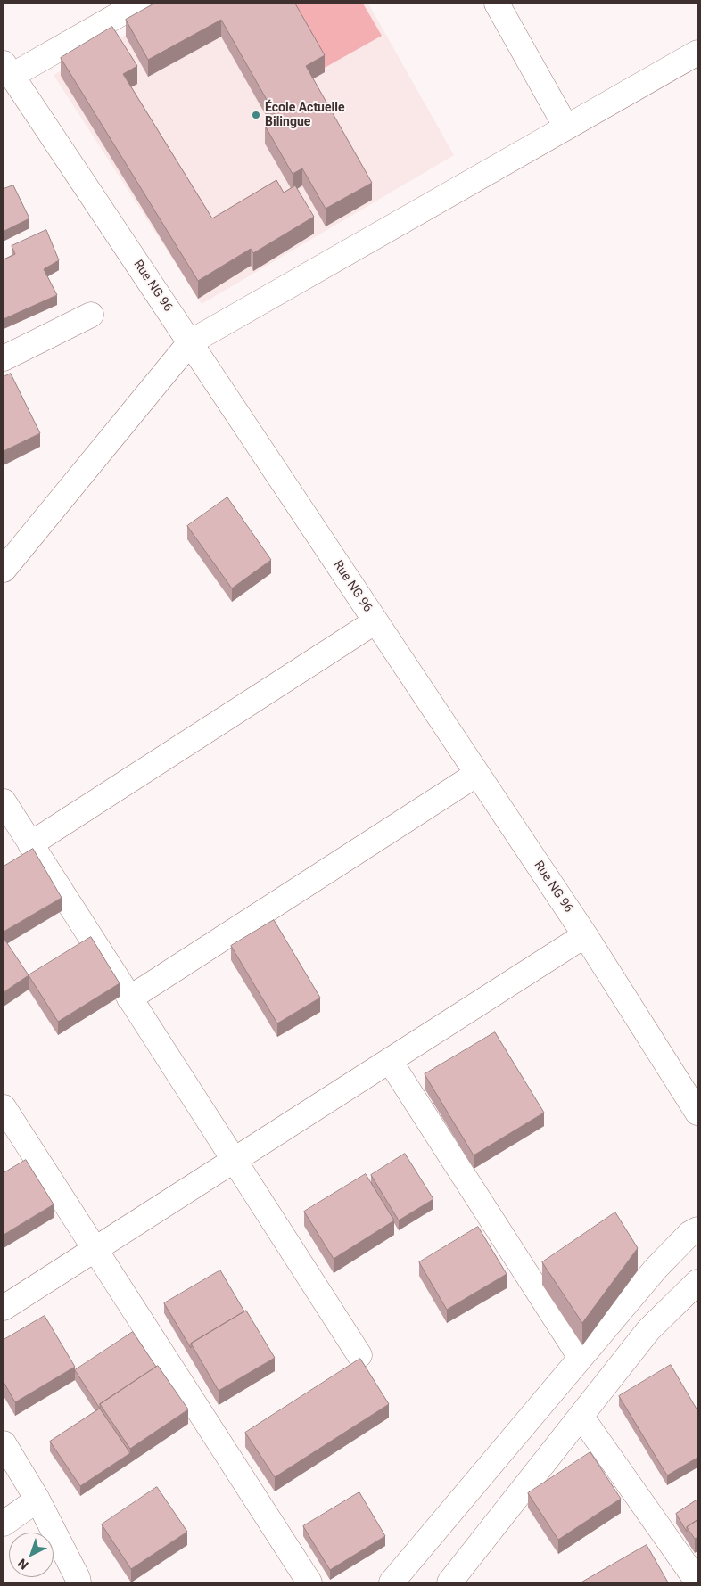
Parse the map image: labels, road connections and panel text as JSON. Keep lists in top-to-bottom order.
{
  "streets": {
    "street": ["Rue NG 96"]
  },
  "places": ["École Actuelle Bilingue"],
  "north": "bottom left"
}
